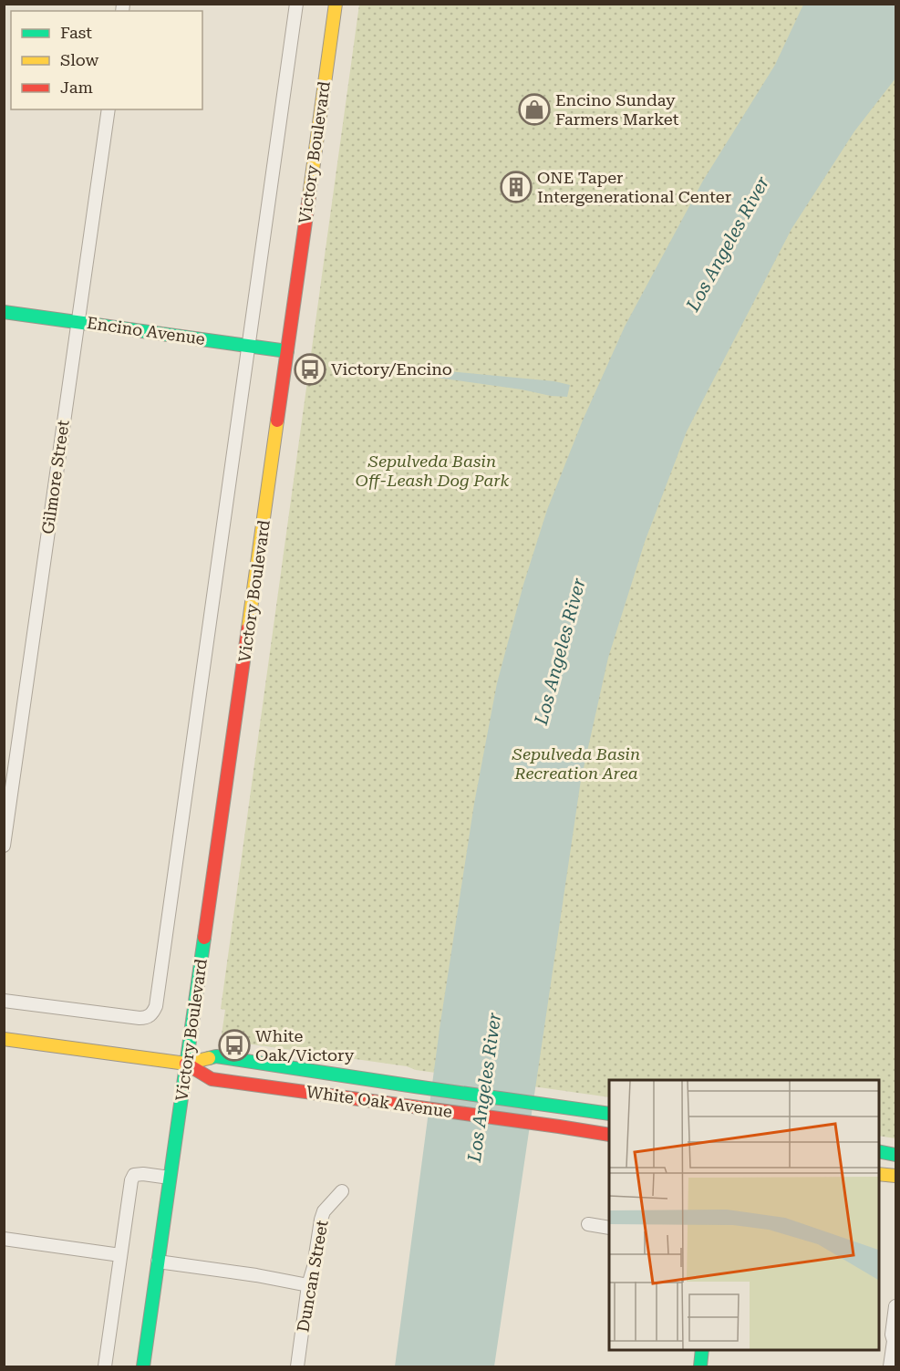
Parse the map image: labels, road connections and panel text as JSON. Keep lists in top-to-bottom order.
{
  "streets": {
    "main road": ["Victory Boulevard", "Encino Avenue", "White Oak Avenue"],
    "street": ["Gilmore Street", "Duncan Street"]
  },
  "crossings": [
    ["Victory Boulevard", "Encino Avenue"],
    ["Victory Boulevard", "White Oak Avenue"],
    ["Encino Avenue", "Gilmore Street"]
  ],
  "water": ["Los Angeles River"],
  "parks": ["Sepulveda Basin Off-Leash Dog Park", "Sepulveda Basin Recreation Area"],
  "places": {
    "shop": ["Encino Sunday Farmers Market"],
    "building": ["ONE Taper Intergenerational Center"],
    "bus stop": ["Victory/Encino", "White Oak/Victory"]
  },
  "legend": ["Fast", "Slow", "Jam"]
}
